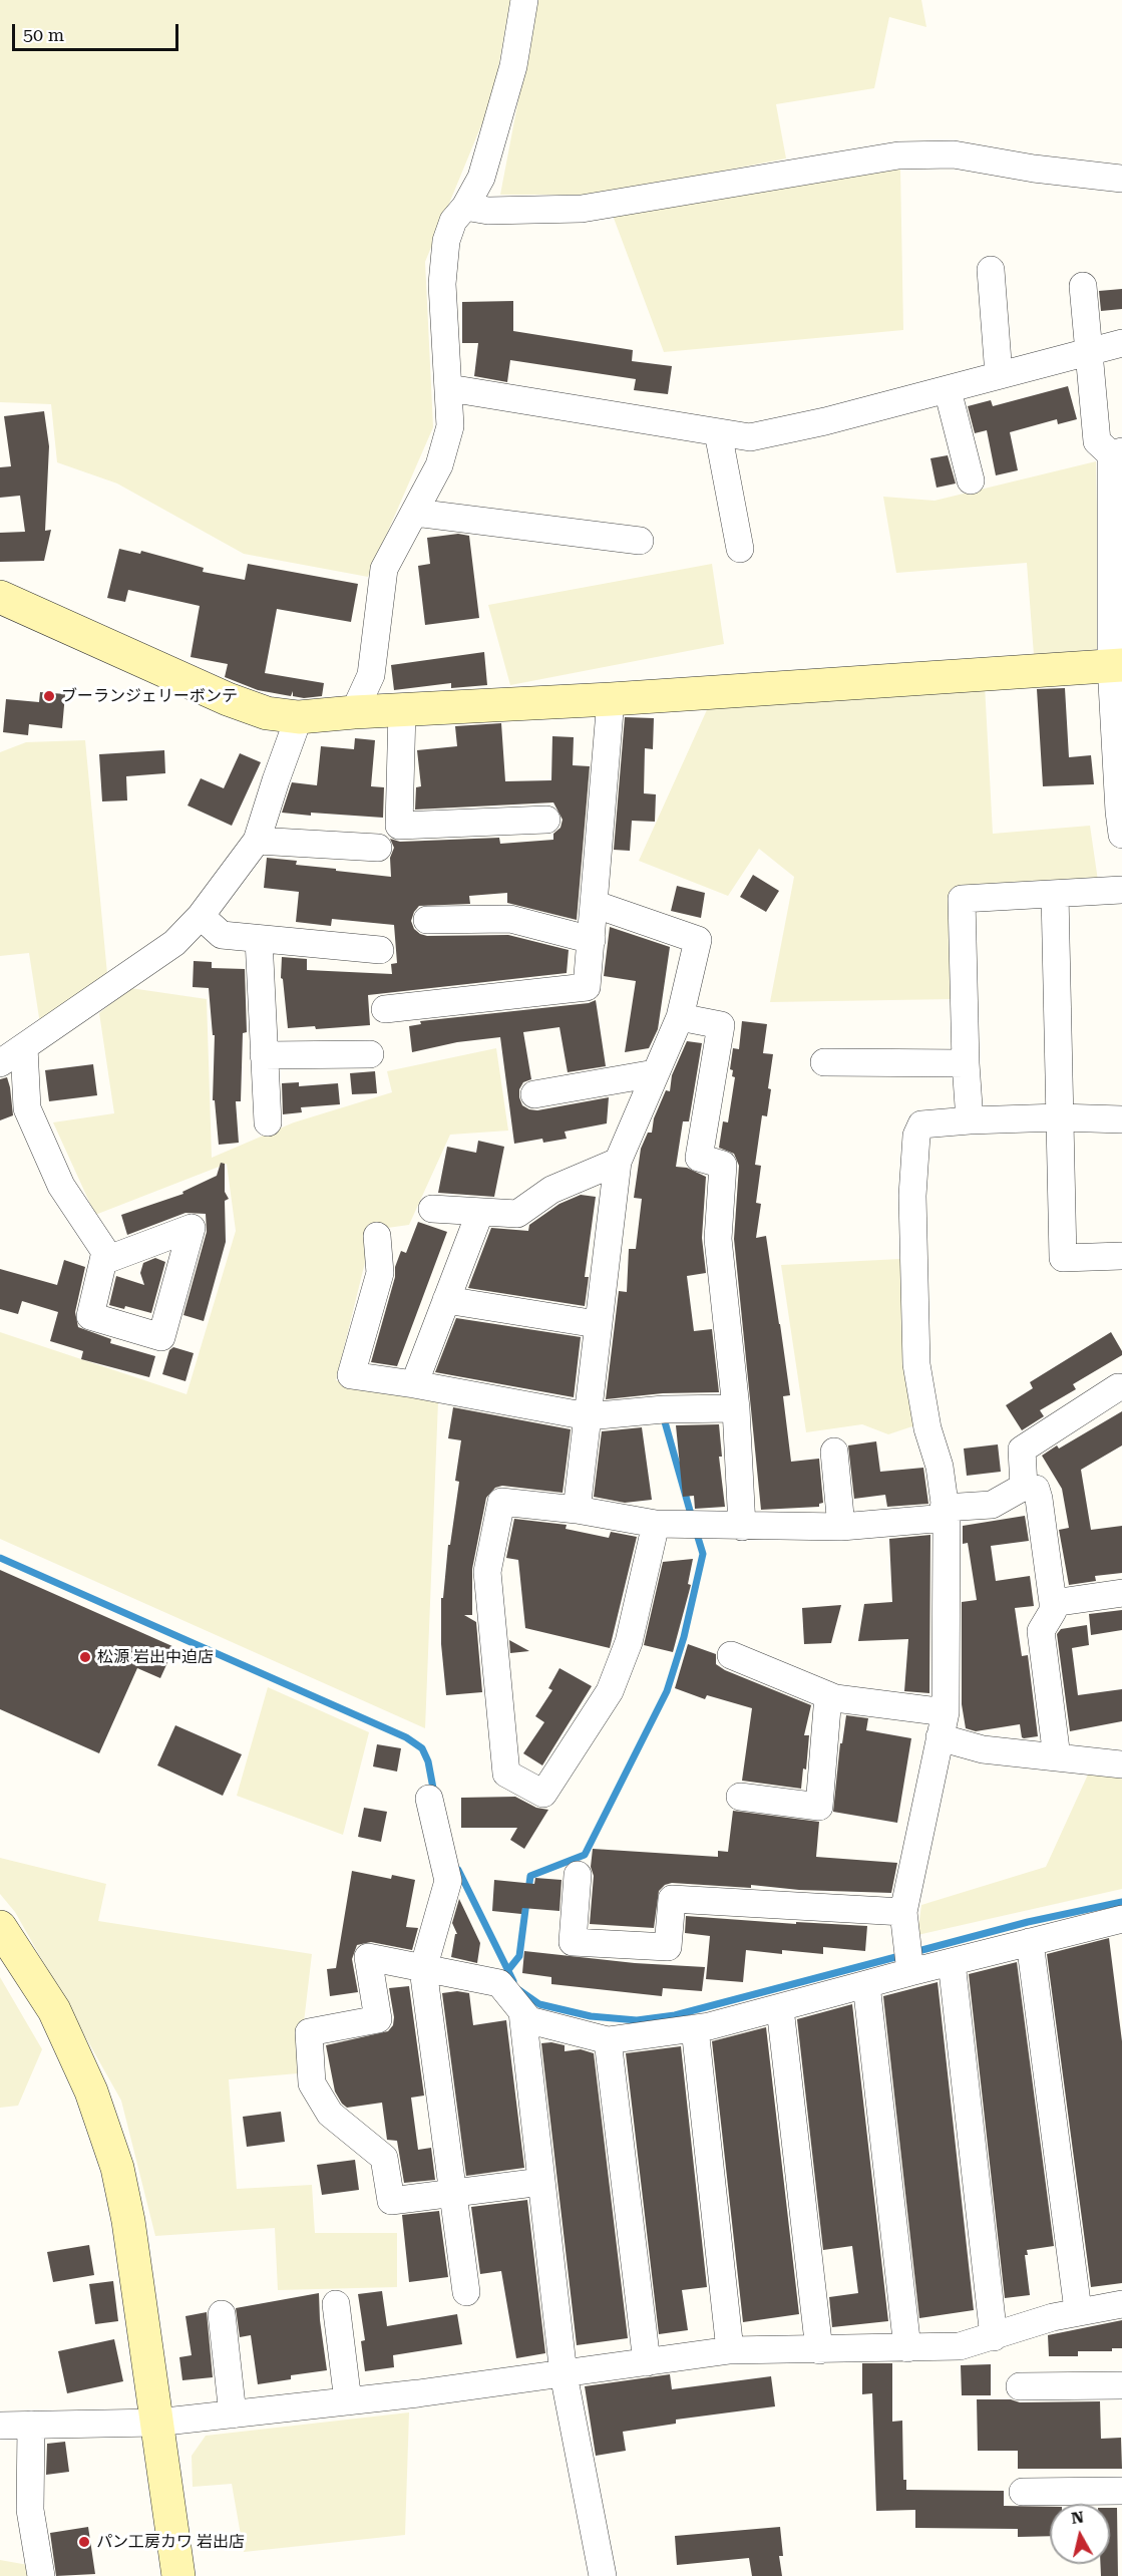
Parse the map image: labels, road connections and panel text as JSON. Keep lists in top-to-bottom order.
{
  "places": ["ブーランジェリーボンテ", "松源 岩出中迫店", "パン工房カワ 岩出店"],
  "scale_bar": "50 m",
  "north": "top"
}
